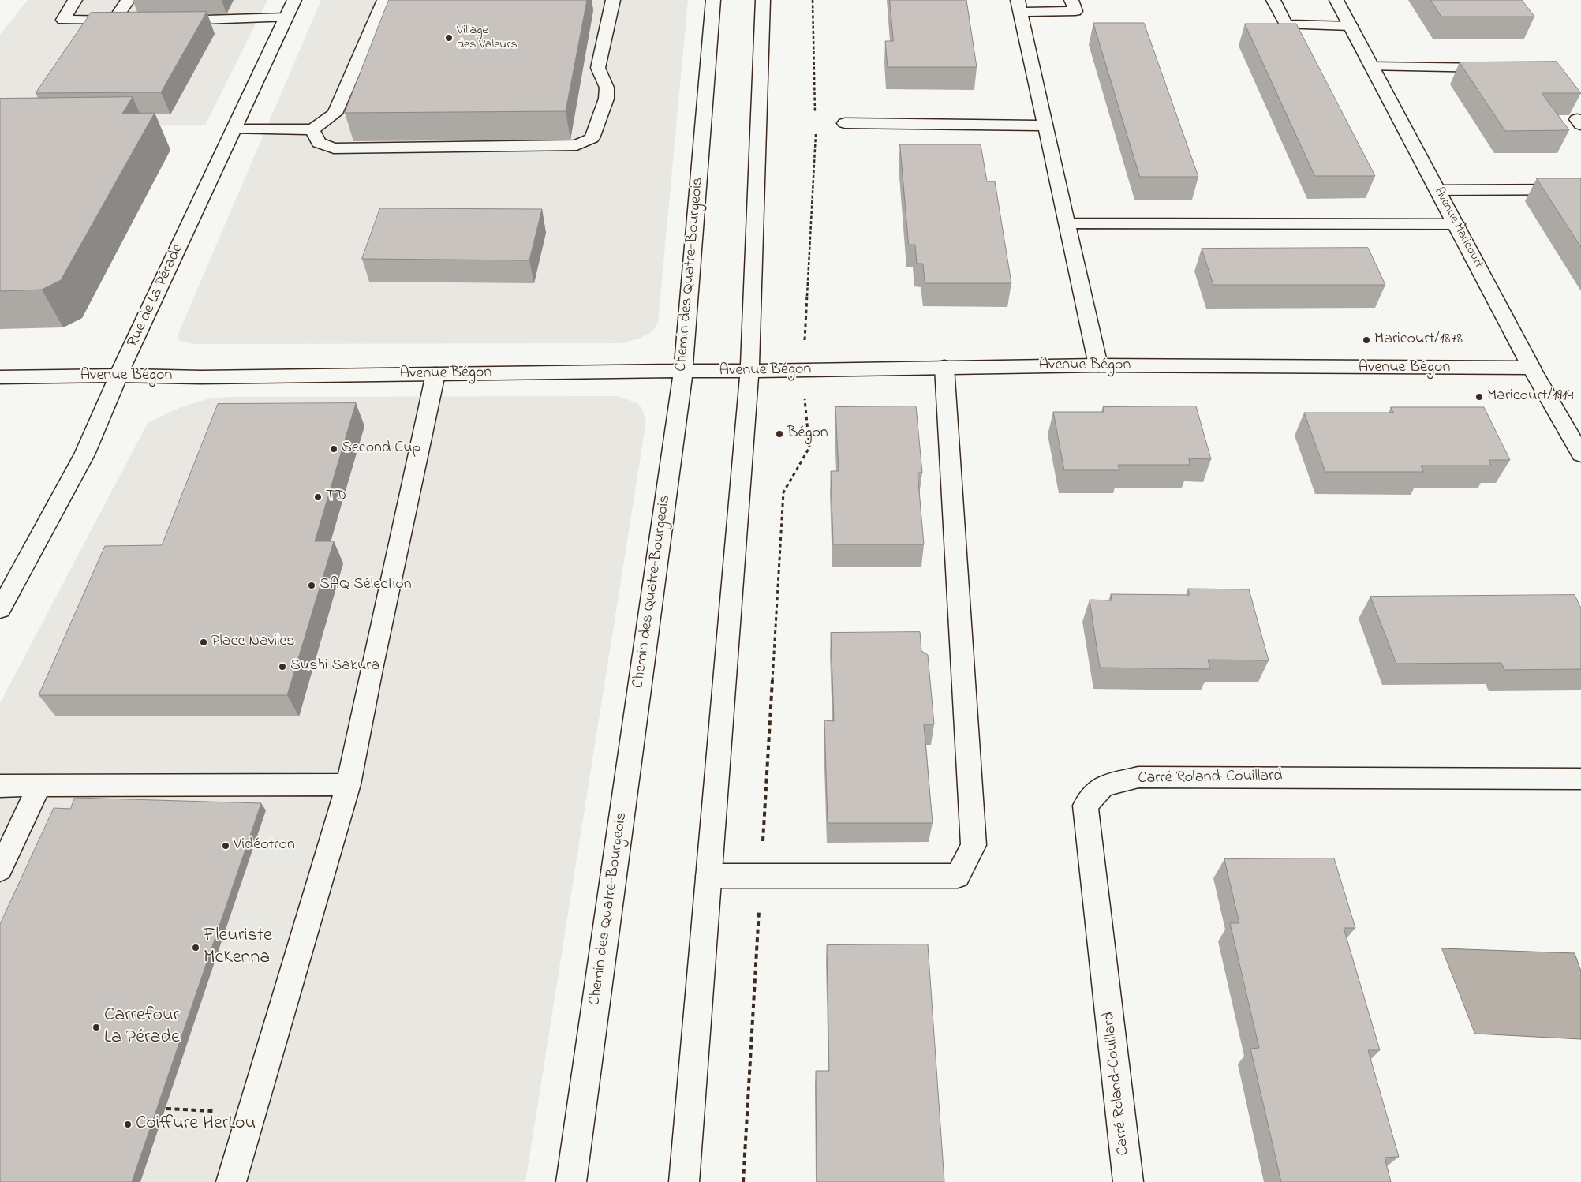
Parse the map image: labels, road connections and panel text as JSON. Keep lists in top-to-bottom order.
{
  "streets": {
    "street": [
      "Avenue Maricourt",
      "Chemin des Quatre-Bourgeois",
      "Rue de La Pérade",
      "Avenue Bégon",
      "Carré Roland-Couillard"
    ]
  },
  "crossings": [
    ["Avenue Maricourt", "Avenue Bégon"],
    ["Chemin des Quatre-Bourgeois", "Avenue Bégon"],
    ["Rue de La Pérade", "Avenue Bégon"]
  ],
  "places": [
    "Village des Valeurs",
    "Maricourt/1878",
    "Maricourt/1914",
    "Bégon",
    "Second Cup",
    "TD",
    "SAQ Sélection",
    "Place Naviles",
    "Sushi Sakura",
    "Vidéotron",
    "Fleuriste McKenna",
    "Carrefour La Pérade",
    "Coiffure HerLou"
  ]
}
